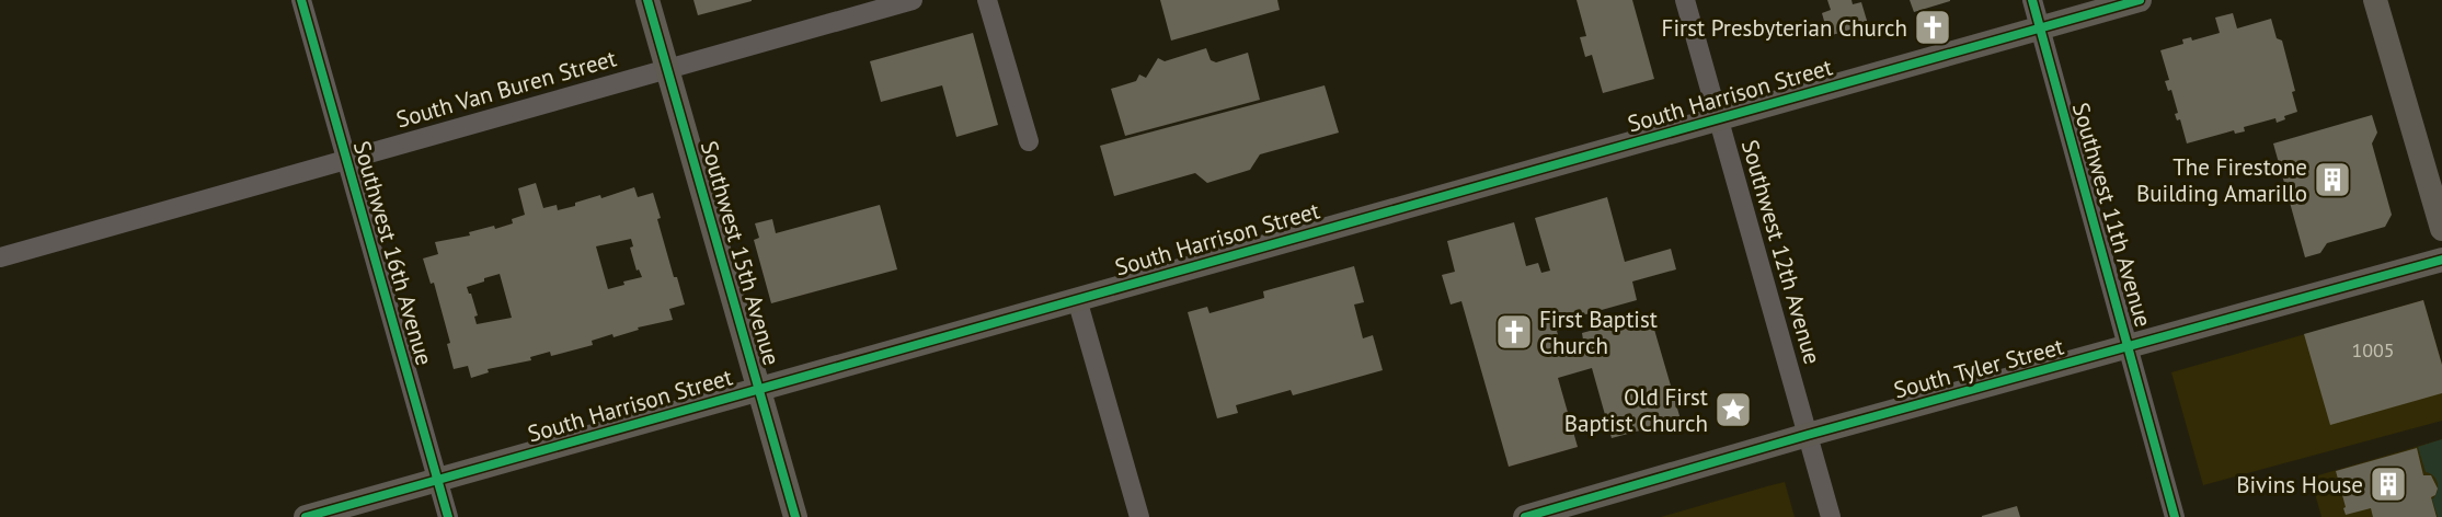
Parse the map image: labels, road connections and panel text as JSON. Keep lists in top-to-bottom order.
{
  "streets": {
    "main road": ["South Harrison Street", "Southwest 15th Avenue", "South Tyler Street"],
    "street": [
      "South Van Buren Street",
      "Southwest 11th Avenue",
      "Southwest 12th Avenue",
      "Southwest 16th Avenue"
    ]
  },
  "crossings": [
    ["South Van Buren Street", "Southwest 16th Avenue"],
    ["South Van Buren Street", "Southwest 15th Avenue"],
    ["South Harrison Street", "Southwest 11th Avenue"],
    ["South Harrison Street", "Southwest 12th Avenue"],
    ["South Harrison Street", "Southwest 16th Avenue"],
    ["South Harrison Street", "Southwest 15th Avenue"],
    ["Southwest 11th Avenue", "South Tyler Street"],
    ["Southwest 12th Avenue", "South Tyler Street"]
  ],
  "places": {
    "church": ["First Presbyterian Church", "First Baptist Church"],
    "building": ["The Firestone Building Amarillo", "Bivins House"],
    "place": ["Old First Baptist Church"]
  },
  "house_numbers": ["1005"]
}
